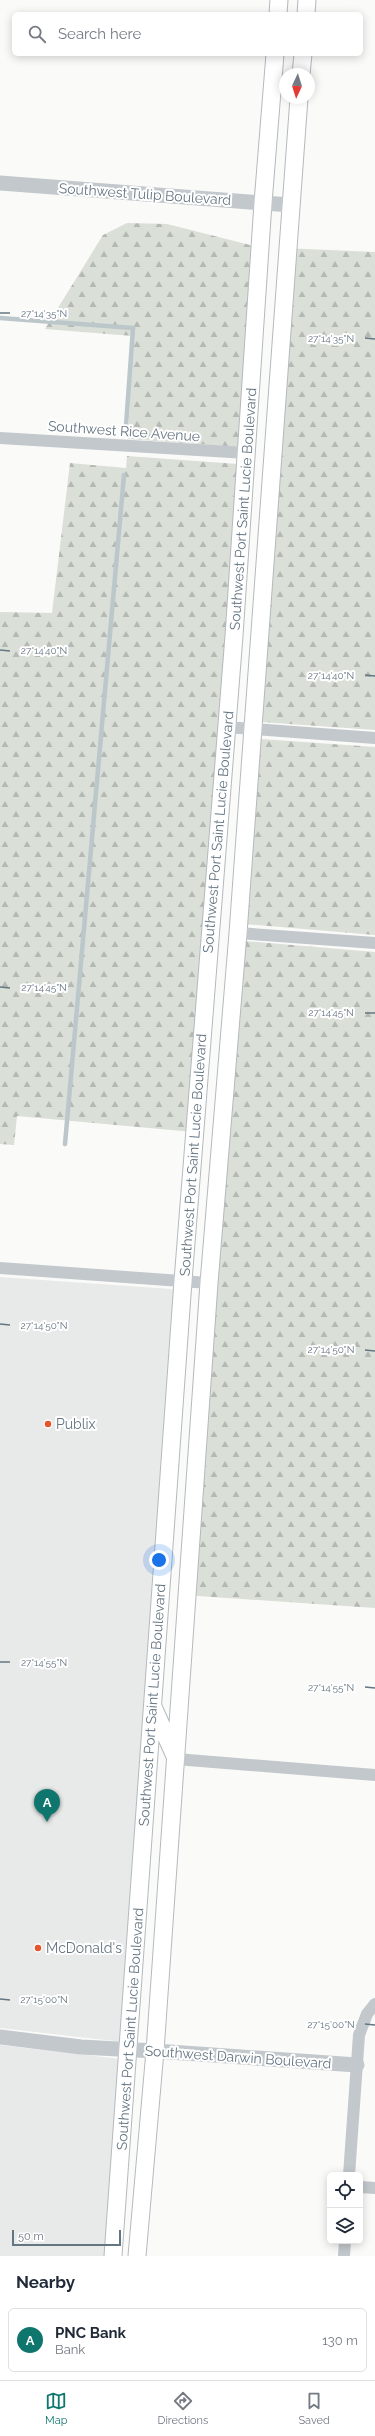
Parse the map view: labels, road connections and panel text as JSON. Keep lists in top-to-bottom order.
{
  "streets": {
    "main road": ["Southwest Port Saint Lucie Boulevard"],
    "street": ["Southwest Tulip Boulevard", "Southwest Rice Avenue", "Southwest Darwin Boulevard"]
  },
  "crossings": [
    ["Southwest Tulip Boulevard", "Southwest Port Saint Lucie Boulevard"],
    ["Southwest Rice Avenue", "Southwest Port Saint Lucie Boulevard"],
    ["Southwest Port Saint Lucie Boulevard", "Southwest Darwin Boulevard"]
  ],
  "places": ["Publix", "McDonald's"],
  "scale_bar": "50 m",
  "north": "bottom",
  "page": {
    "search": "Search here",
    "pins": "A",
    "scale": "50 m",
    "heading": "Nearby",
    "list": [
      {
        "mark": "A",
        "name": "PNC Bank",
        "note": "Bank",
        "value": "130 m"
      }
    ],
    "nav": ["Map", "Directions", "Saved"]
  },
  "coordinates": [
    "27°14'35\"N",
    "27°14'40\"N",
    "27°14'45\"N",
    "27°14'50\"N",
    "27°14'55\"N",
    "27°15'00\"N"
  ]
}
